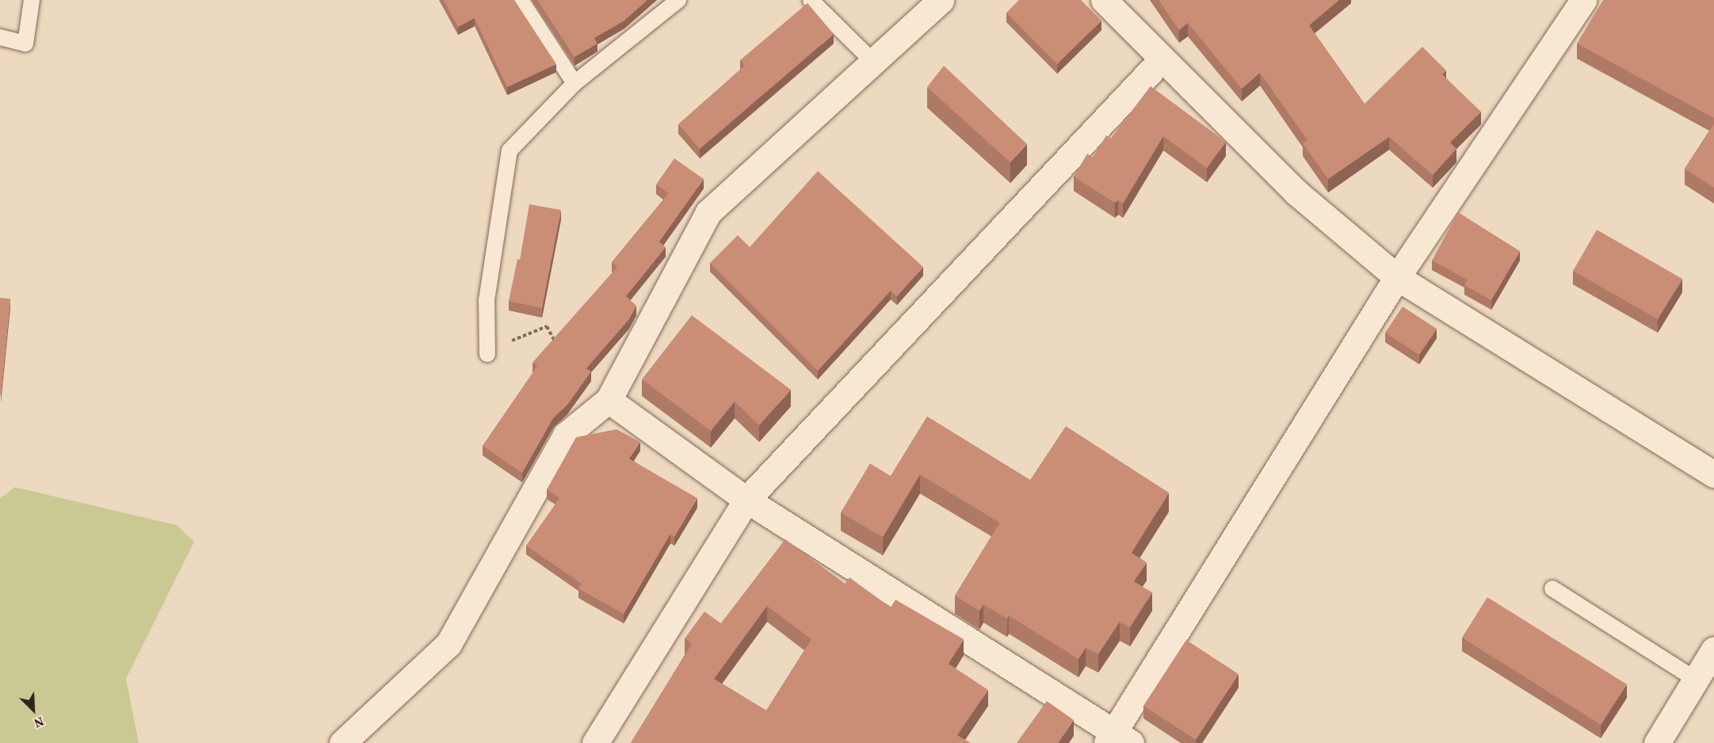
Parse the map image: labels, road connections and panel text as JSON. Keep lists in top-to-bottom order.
{
  "north": "bottom right"
}
